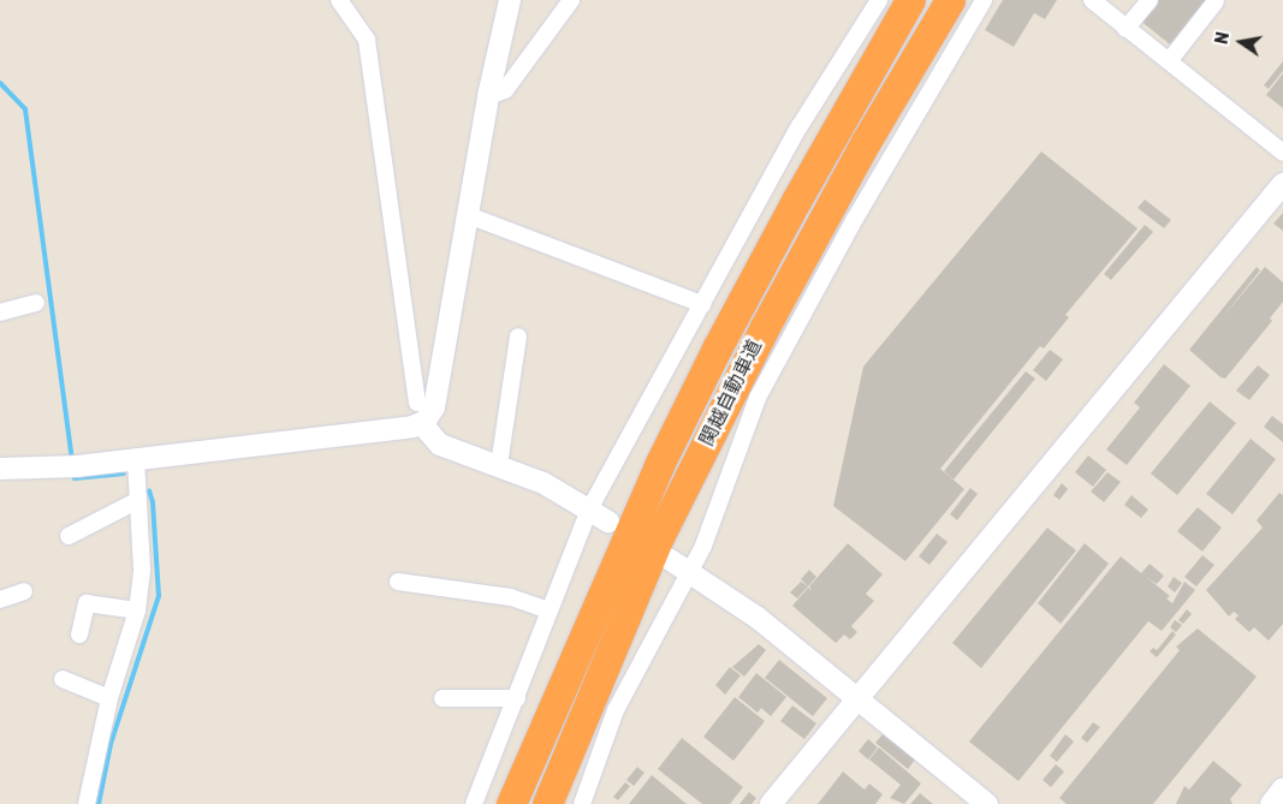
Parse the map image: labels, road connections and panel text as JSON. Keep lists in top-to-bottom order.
{
  "streets": {
    "highway": ["関越自動車道"]
  },
  "north": "left"
}
